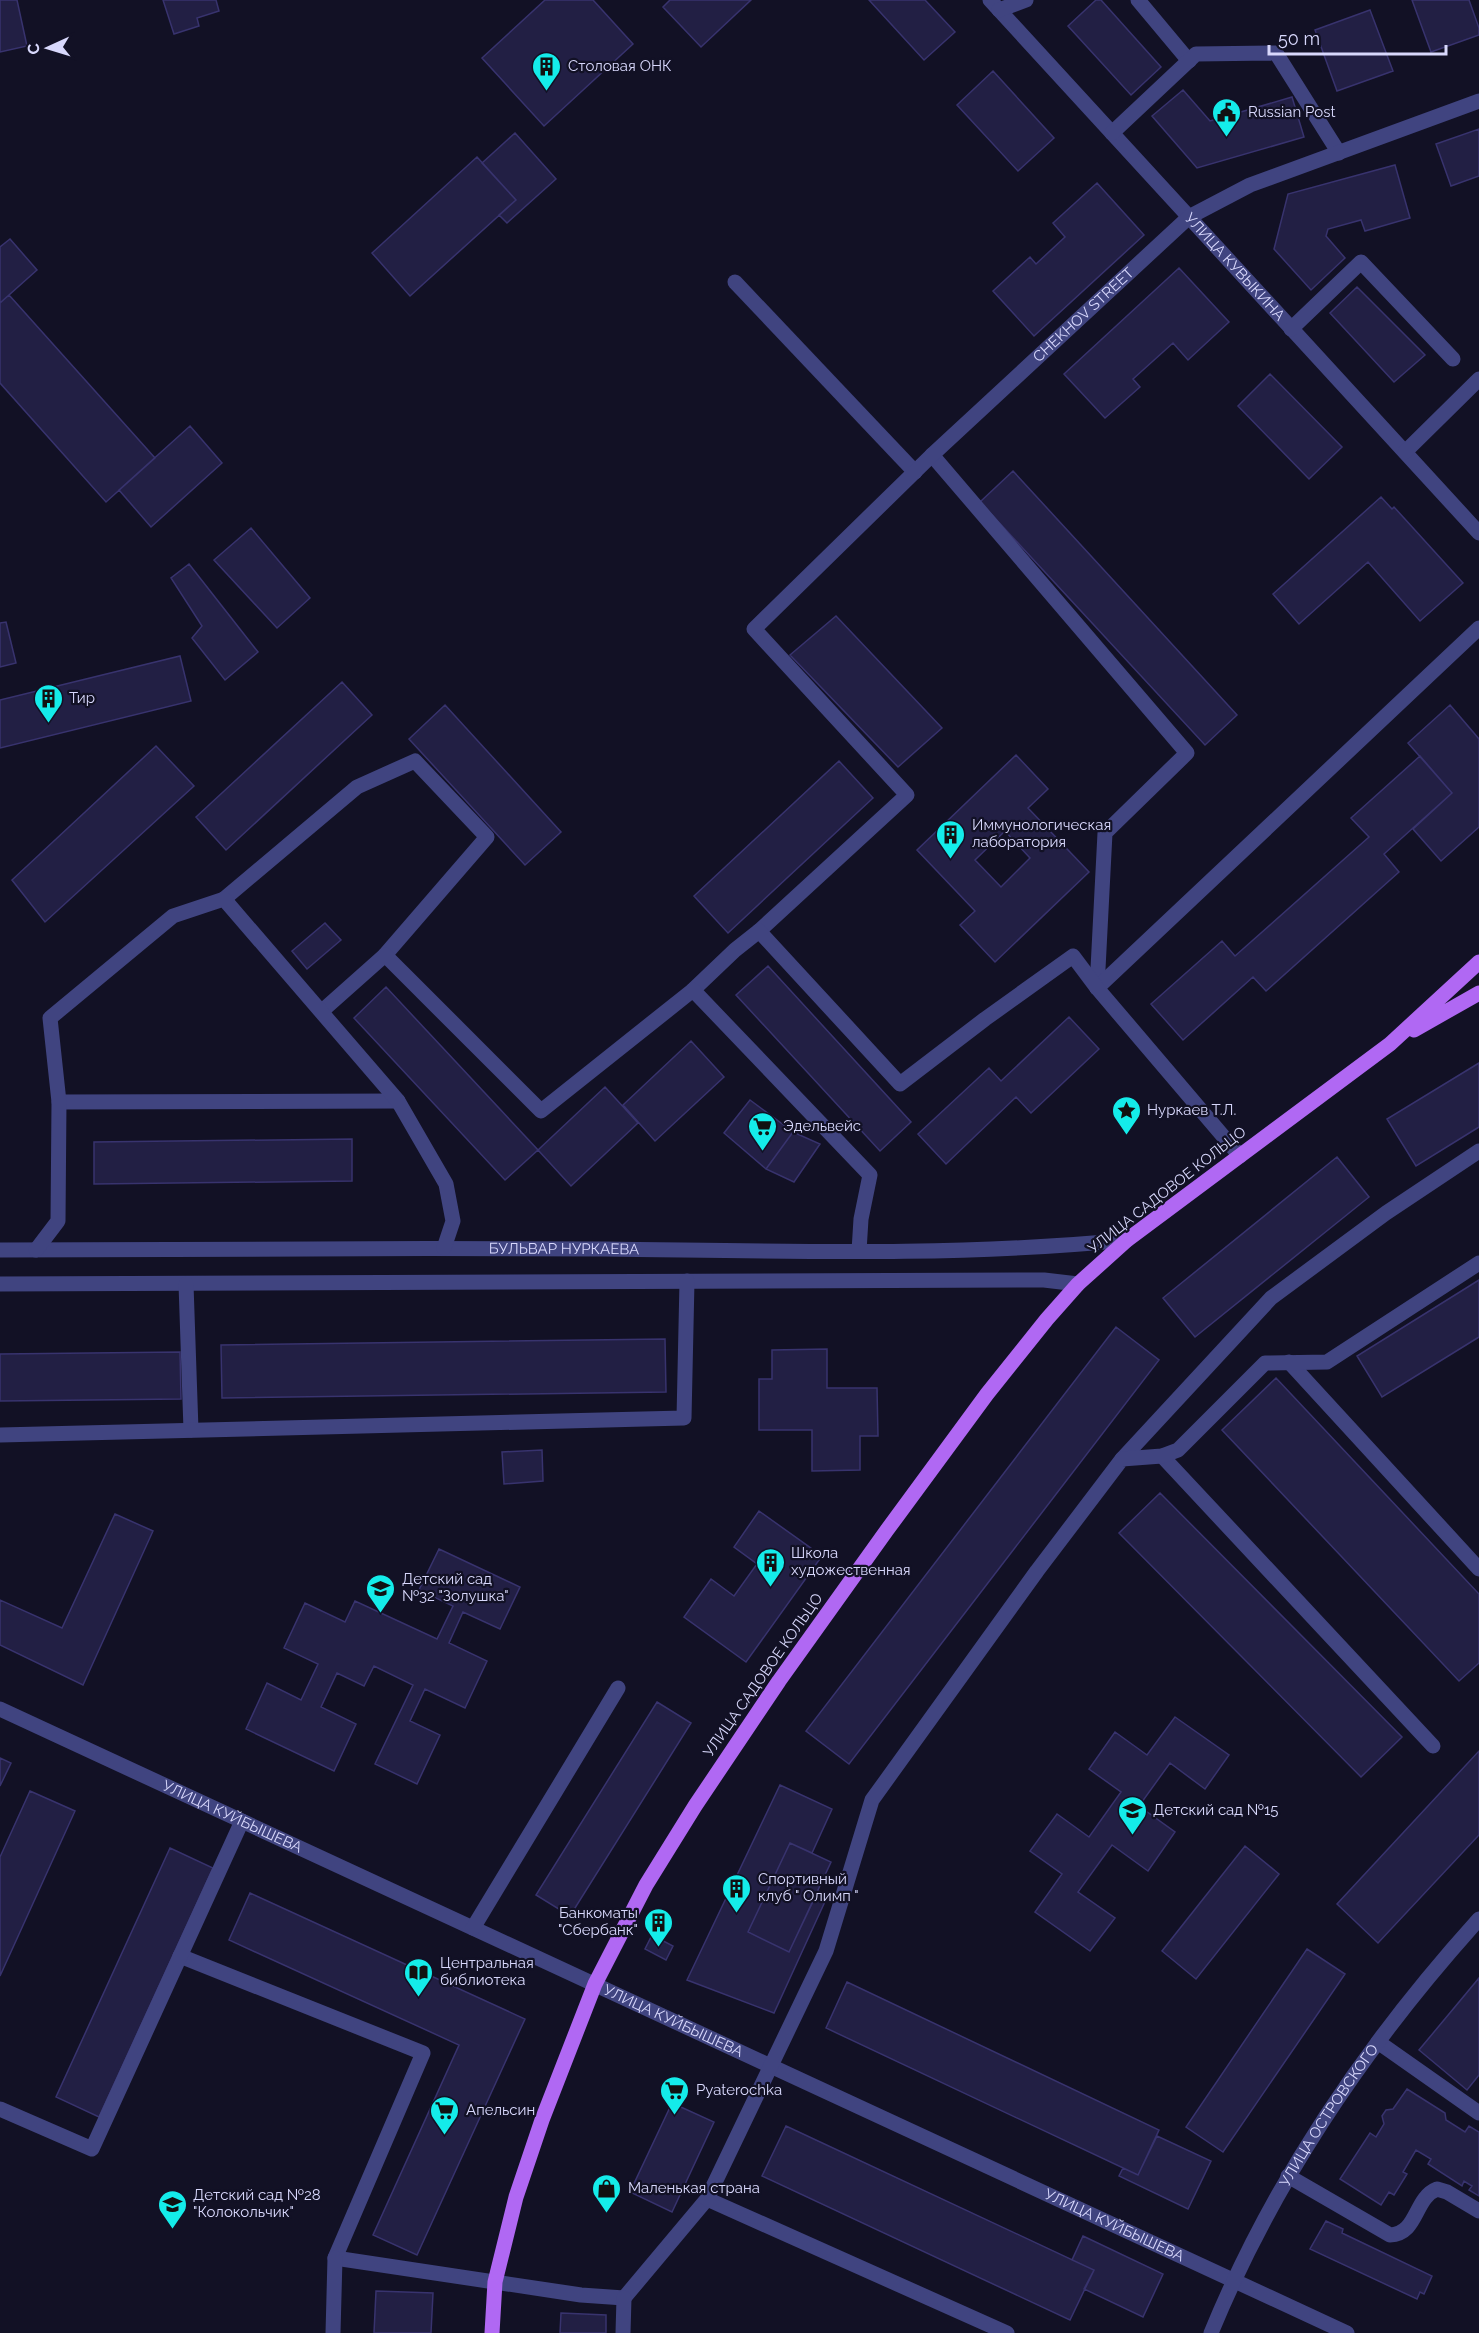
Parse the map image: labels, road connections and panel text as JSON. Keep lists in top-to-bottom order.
{
  "streets": {
    "main road": ["УЛИЦА САДОВОЕ КОЛЬЦО"],
    "street": [
      "УЛИЦА КУВЫКИНА",
      "CHEKHOV STREET",
      "БУЛЬВАР НУРКАЕВА",
      "УЛИЦА КУЙБЫШЕВА",
      "УЛИЦА ОСТРОВСКОГО"
    ]
  },
  "crossings": [
    ["УЛИЦА КУВЫКИНА", "CHEKHOV STREET"],
    ["УЛИЦА САДОВОЕ КОЛЬЦО", "БУЛЬВАР НУРКАЕВА"],
    ["УЛИЦА САДОВОЕ КОЛЬЦО", "УЛИЦА КУЙБЫШЕВА"],
    ["УЛИЦА КУЙБЫШЕВА", "УЛИЦА ОСТРОВСКОГО"]
  ],
  "places": {
    "building": [
      "Столовая ОНК",
      "Тир",
      "Иммунологическая лаборатория",
      "Школа художественная",
      "Спортивный клуб \" Олимп \"",
      "Банкоматы \"Сбербанк\""
    ],
    "public building": ["Russian Post"],
    "place": ["Нуркаев Т.Л."],
    "supermarket": ["Эдельвейс", "Pyaterochka", "Апельсин"],
    "school or university": ["Детский сад №32 \"Золушка\"", "Детский сад №15", "Детский сад №28 \"Колокольчик\""],
    "library": ["Центральная библиотека"],
    "shop": ["Маленькая страна"]
  },
  "scale_bar": "50 m",
  "north": "left"
}
